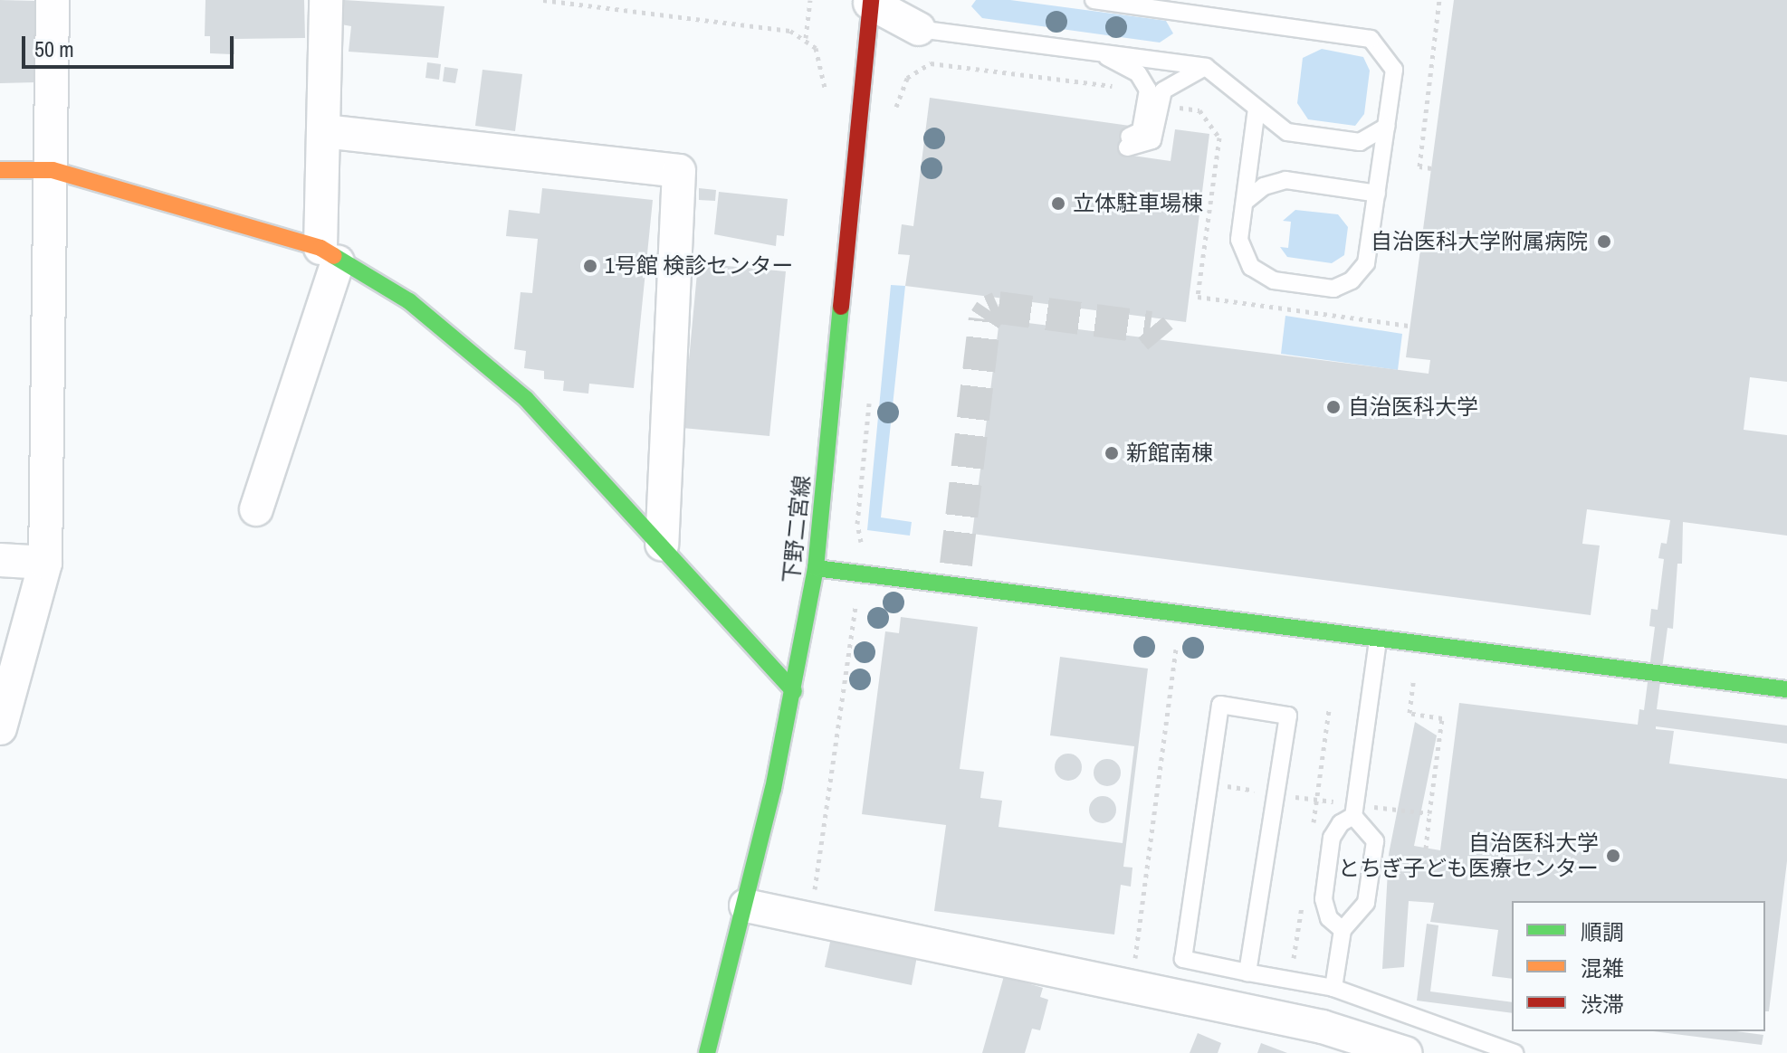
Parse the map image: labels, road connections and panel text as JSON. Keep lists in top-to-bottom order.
{
  "streets": {
    "street": ["下野二宮線"]
  },
  "places": [
    "立体駐車場棟",
    "自治医科大学附属病院",
    "1号館 検診センター",
    "自治医科大学",
    "新館南棟",
    "自治医科大学 とちぎ子ども医療センター"
  ],
  "legend": ["順調", "混雑", "渋滞"],
  "scale_bar": "50 m"
}
